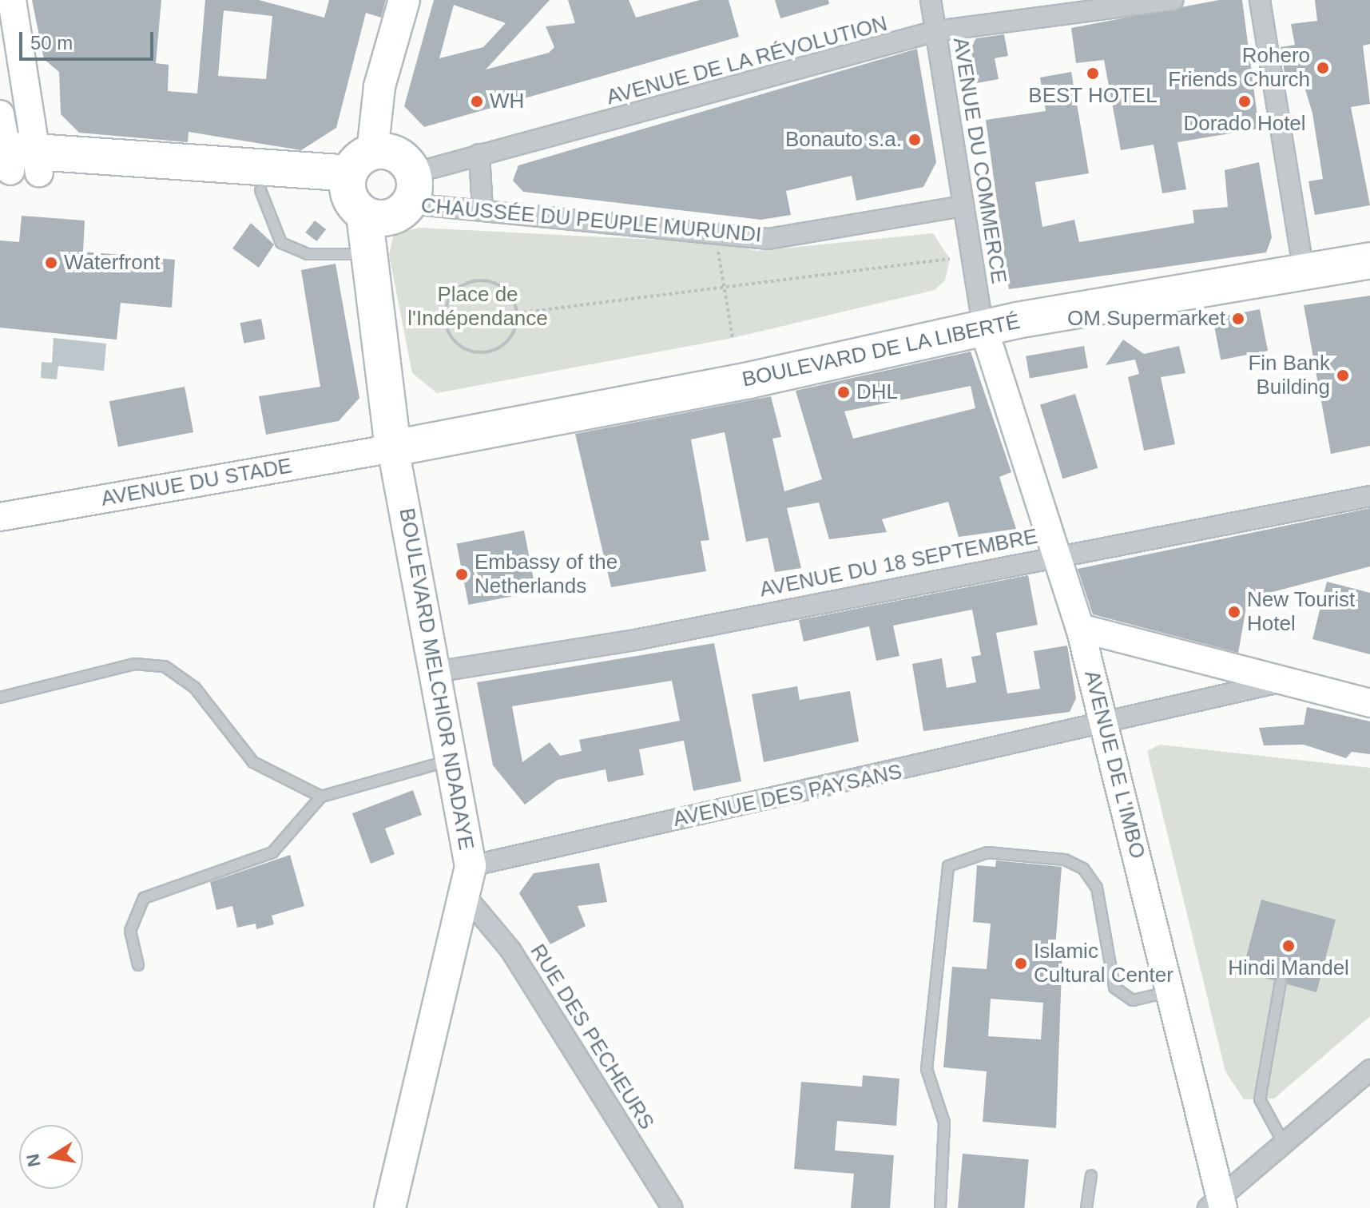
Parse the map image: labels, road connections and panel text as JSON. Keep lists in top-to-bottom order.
{
  "streets": {
    "highway": ["BOULEVARD DE LA LIBERTÉ"],
    "main road": ["BOULEVARD MELCHIOR NDADAYE"],
    "street": [
      "AVENUE DE LA RÉVOLUTION",
      "AVENUE DU COMMERCE",
      "CHAUSSÉE DU PEUPLE MURUNDI",
      "AVENUE DU STADE",
      "AVENUE DU 18 SEPTEMBRE",
      "AVENUE DE L'IMBO",
      "AVENUE DES PAYSANS",
      "RUE DES PECHEURS"
    ]
  },
  "crossings": [
    ["AVENUE DE LA RÉVOLUTION", "AVENUE DU COMMERCE"],
    ["AVENUE DE LA RÉVOLUTION", "CHAUSSÉE DU PEUPLE MURUNDI"],
    ["AVENUE DU COMMERCE", "CHAUSSÉE DU PEUPLE MURUNDI"],
    ["AVENUE DU COMMERCE", "BOULEVARD DE LA LIBERTÉ"],
    ["AVENUE DU COMMERCE", "AVENUE DE L'IMBO"],
    ["BOULEVARD DE LA LIBERTÉ", "AVENUE DU STADE"],
    ["BOULEVARD DE LA LIBERTÉ", "BOULEVARD MELCHIOR NDADAYE"],
    ["BOULEVARD DE LA LIBERTÉ", "AVENUE DE L'IMBO"],
    ["AVENUE DU STADE", "BOULEVARD MELCHIOR NDADAYE"],
    ["AVENUE DU 18 SEPTEMBRE", "BOULEVARD MELCHIOR NDADAYE"],
    ["AVENUE DU 18 SEPTEMBRE", "AVENUE DE L'IMBO"],
    ["BOULEVARD MELCHIOR NDADAYE", "AVENUE DES PAYSANS"],
    ["BOULEVARD MELCHIOR NDADAYE", "RUE DES PECHEURS"],
    ["AVENUE DE L'IMBO", "AVENUE DES PAYSANS"]
  ],
  "parks": ["Place de l'Indépendance"],
  "places": [
    "Rohero Friends Church",
    "BEST HOTEL",
    "WH",
    "Dorado Hotel",
    "Bonauto s.a.",
    "Waterfront",
    "OM Supermarket",
    "Fin Bank Building",
    "DHL",
    "Embassy of the Netherlands",
    "New Tourist Hotel",
    "Hindi Mandel",
    "Islamic Cultural Center"
  ],
  "scale_bar": "50 m",
  "north": "left"
}
